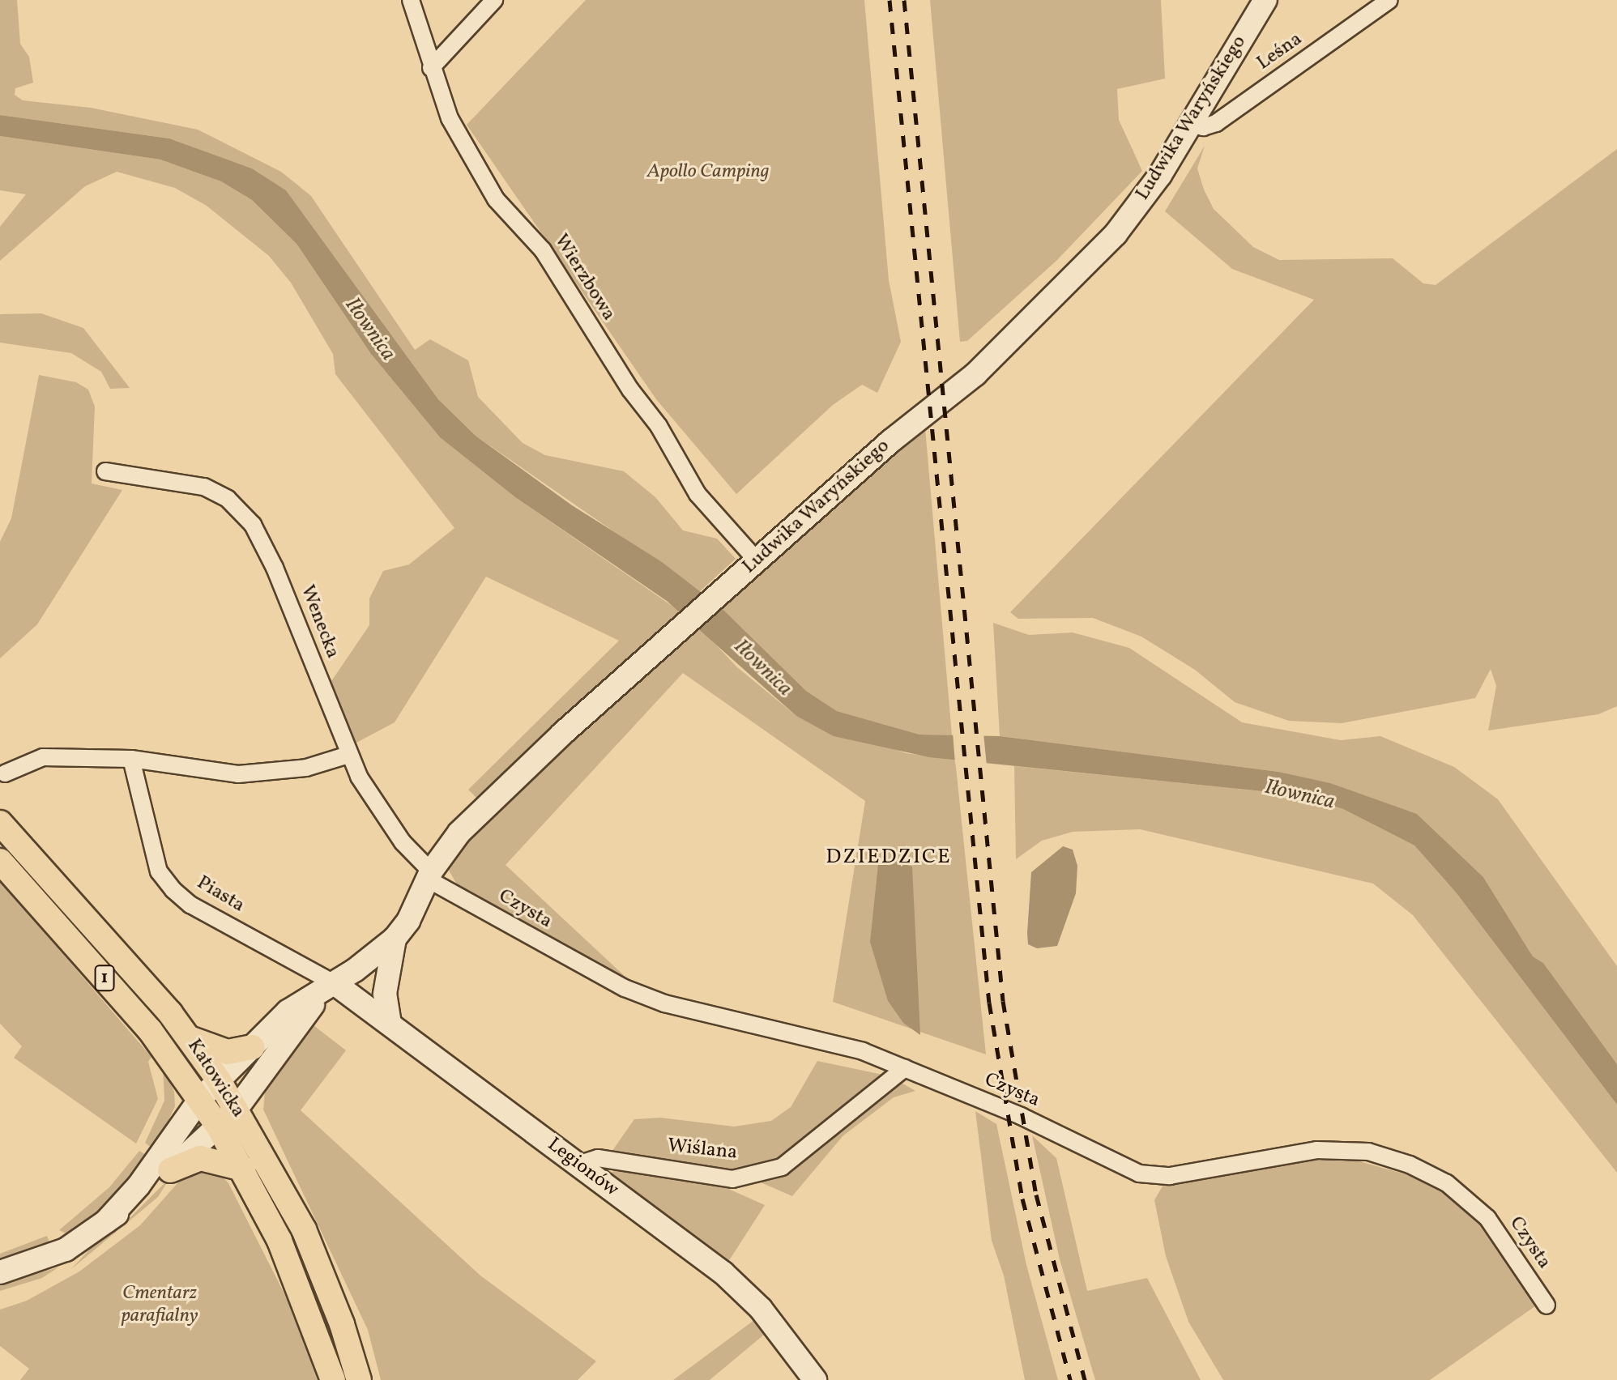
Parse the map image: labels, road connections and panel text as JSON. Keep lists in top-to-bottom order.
{
  "streets": {
    "main road": ["1", "Katowicka"],
    "street": [
      "Leśna",
      "Ludwika Waryńskiego",
      "Wierzbowa",
      "Wenecka",
      "Piasta",
      "Czysta",
      "Wiślana",
      "Legionów"
    ]
  },
  "crossings": [
    ["Leśna", "Ludwika Waryńskiego"],
    ["Ludwika Waryńskiego", "Wierzbowa"],
    ["Ludwika Waryńskiego", "Wenecka"],
    ["Ludwika Waryńskiego", "Piasta"],
    ["Ludwika Waryńskiego", "Czysta"],
    ["Ludwika Waryńskiego", "Legionów"],
    ["Wenecka", "Czysta"],
    ["Piasta", "Legionów"],
    ["Czysta", "Wiślana"],
    ["Wiślana", "Legionów"]
  ],
  "districts": ["DZIEDZICE"],
  "water": ["Iłownica"],
  "parks": ["Apollo Camping", "Cmentarz parafialny"]
}
